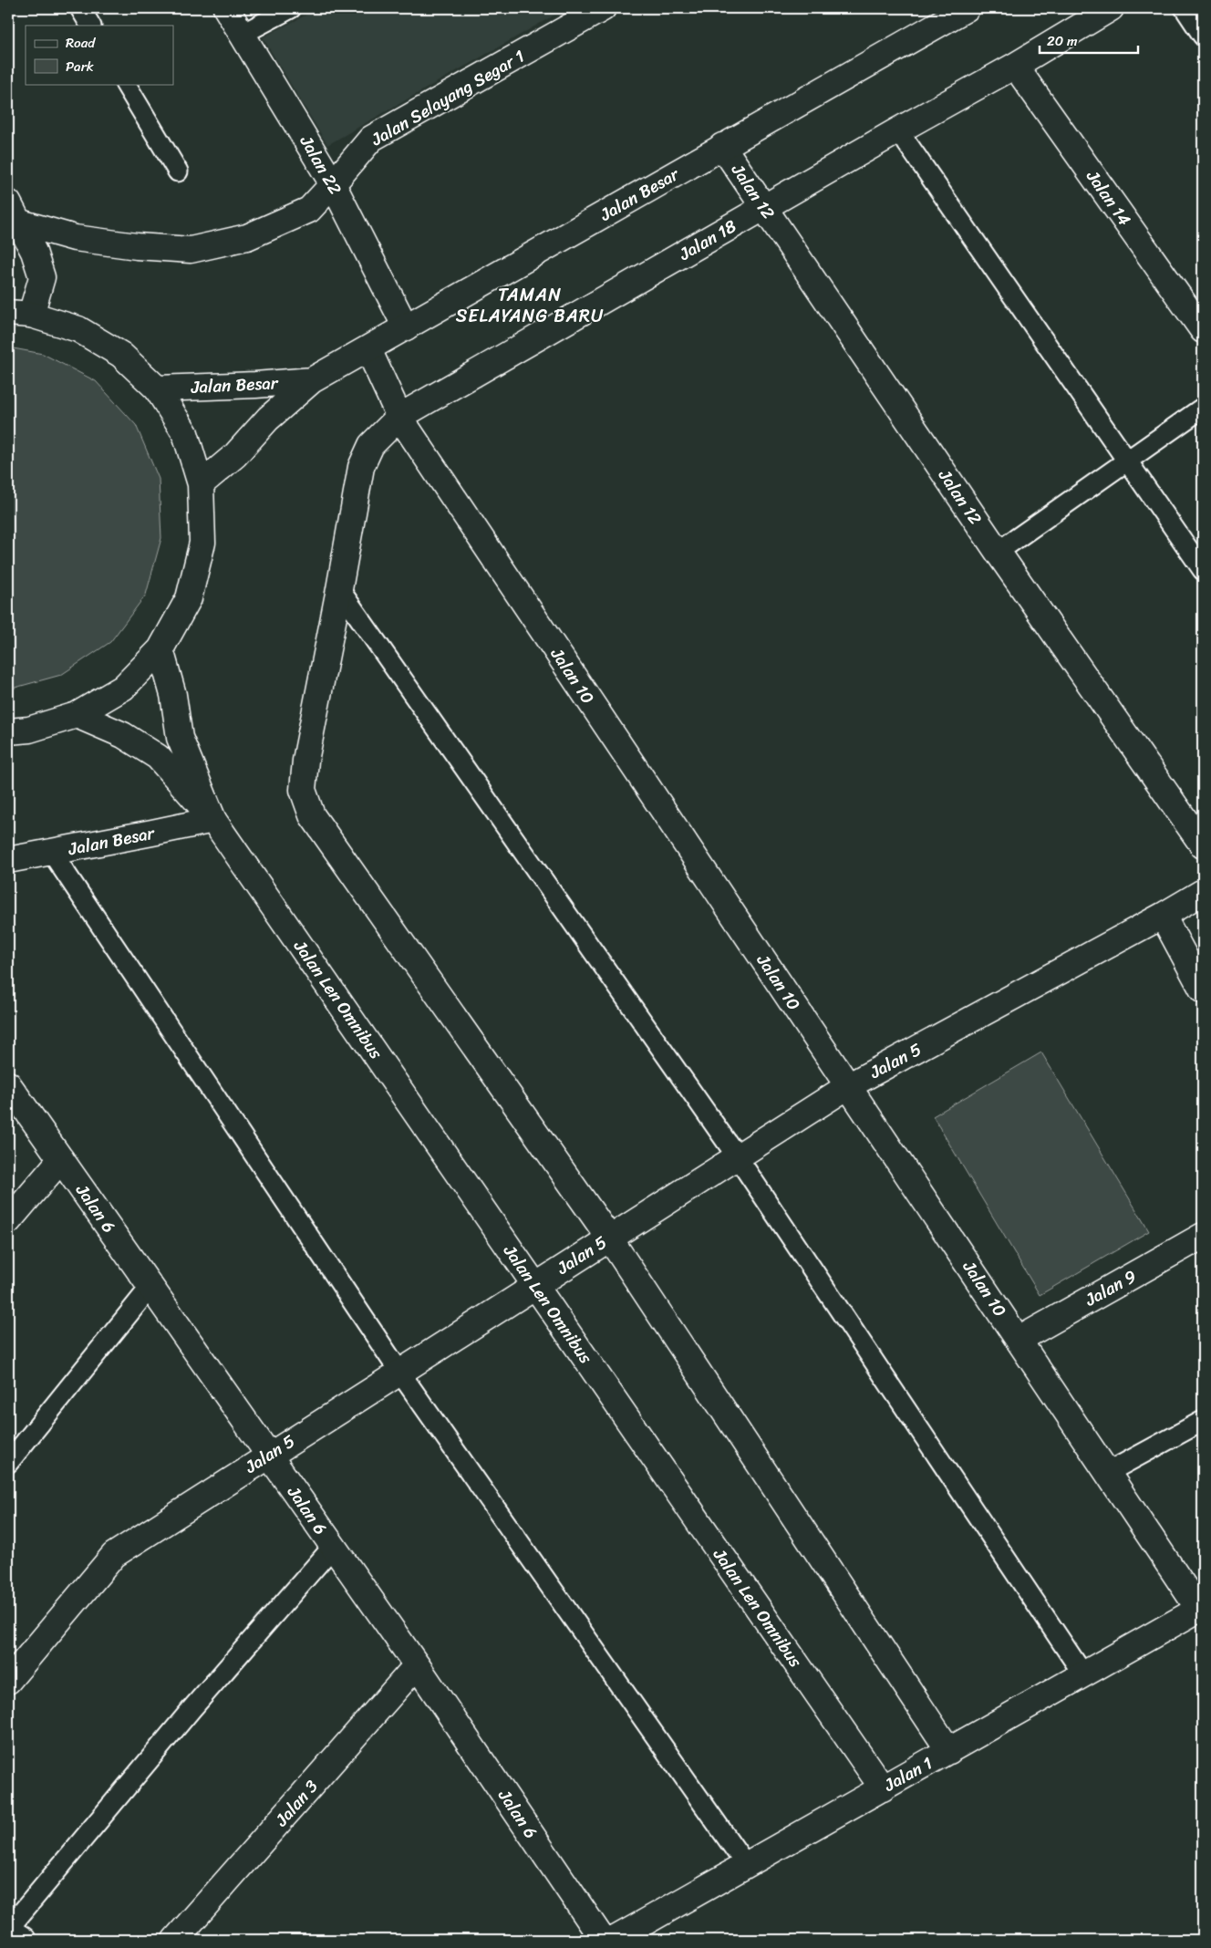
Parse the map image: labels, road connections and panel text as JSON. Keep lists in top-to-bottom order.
{
  "streets": {
    "street": [
      "Jalan Selayang Segar 1",
      "Jalan 22",
      "Jalan 12",
      "Jalan Besar",
      "Jalan 14",
      "Jalan 18",
      "Jalan 10",
      "Jalan Len Omnibus",
      "Jalan 5",
      "Jalan 6",
      "Jalan 9",
      "Jalan 1",
      "Jalan 3"
    ]
  },
  "crossings": [
    ["Jalan Selayang Segar 1", "Jalan 22"],
    ["Jalan 22", "Jalan Besar"],
    ["Jalan 12", "Jalan Besar"],
    ["Jalan 12", "Jalan 18"],
    ["Jalan Besar", "Jalan 10"],
    ["Jalan Besar", "Jalan Len Omnibus"],
    ["Jalan 14", "Jalan 18"],
    ["Jalan 18", "Jalan 10"],
    ["Jalan 18", "Jalan 5"],
    ["Jalan 18", "Jalan 1"],
    ["Jalan 10", "Jalan 5"],
    ["Jalan 10", "Jalan 9"],
    ["Jalan 10", "Jalan 1"],
    ["Jalan Len Omnibus", "Jalan 5"],
    ["Jalan Len Omnibus", "Jalan 1"],
    ["Jalan 5", "Jalan 6"],
    ["Jalan 6", "Jalan 3"]
  ],
  "districts": ["TAMAN SELAYANG BARU"],
  "legend": ["Road", "Park"],
  "scale_bar": "20 m"
}
